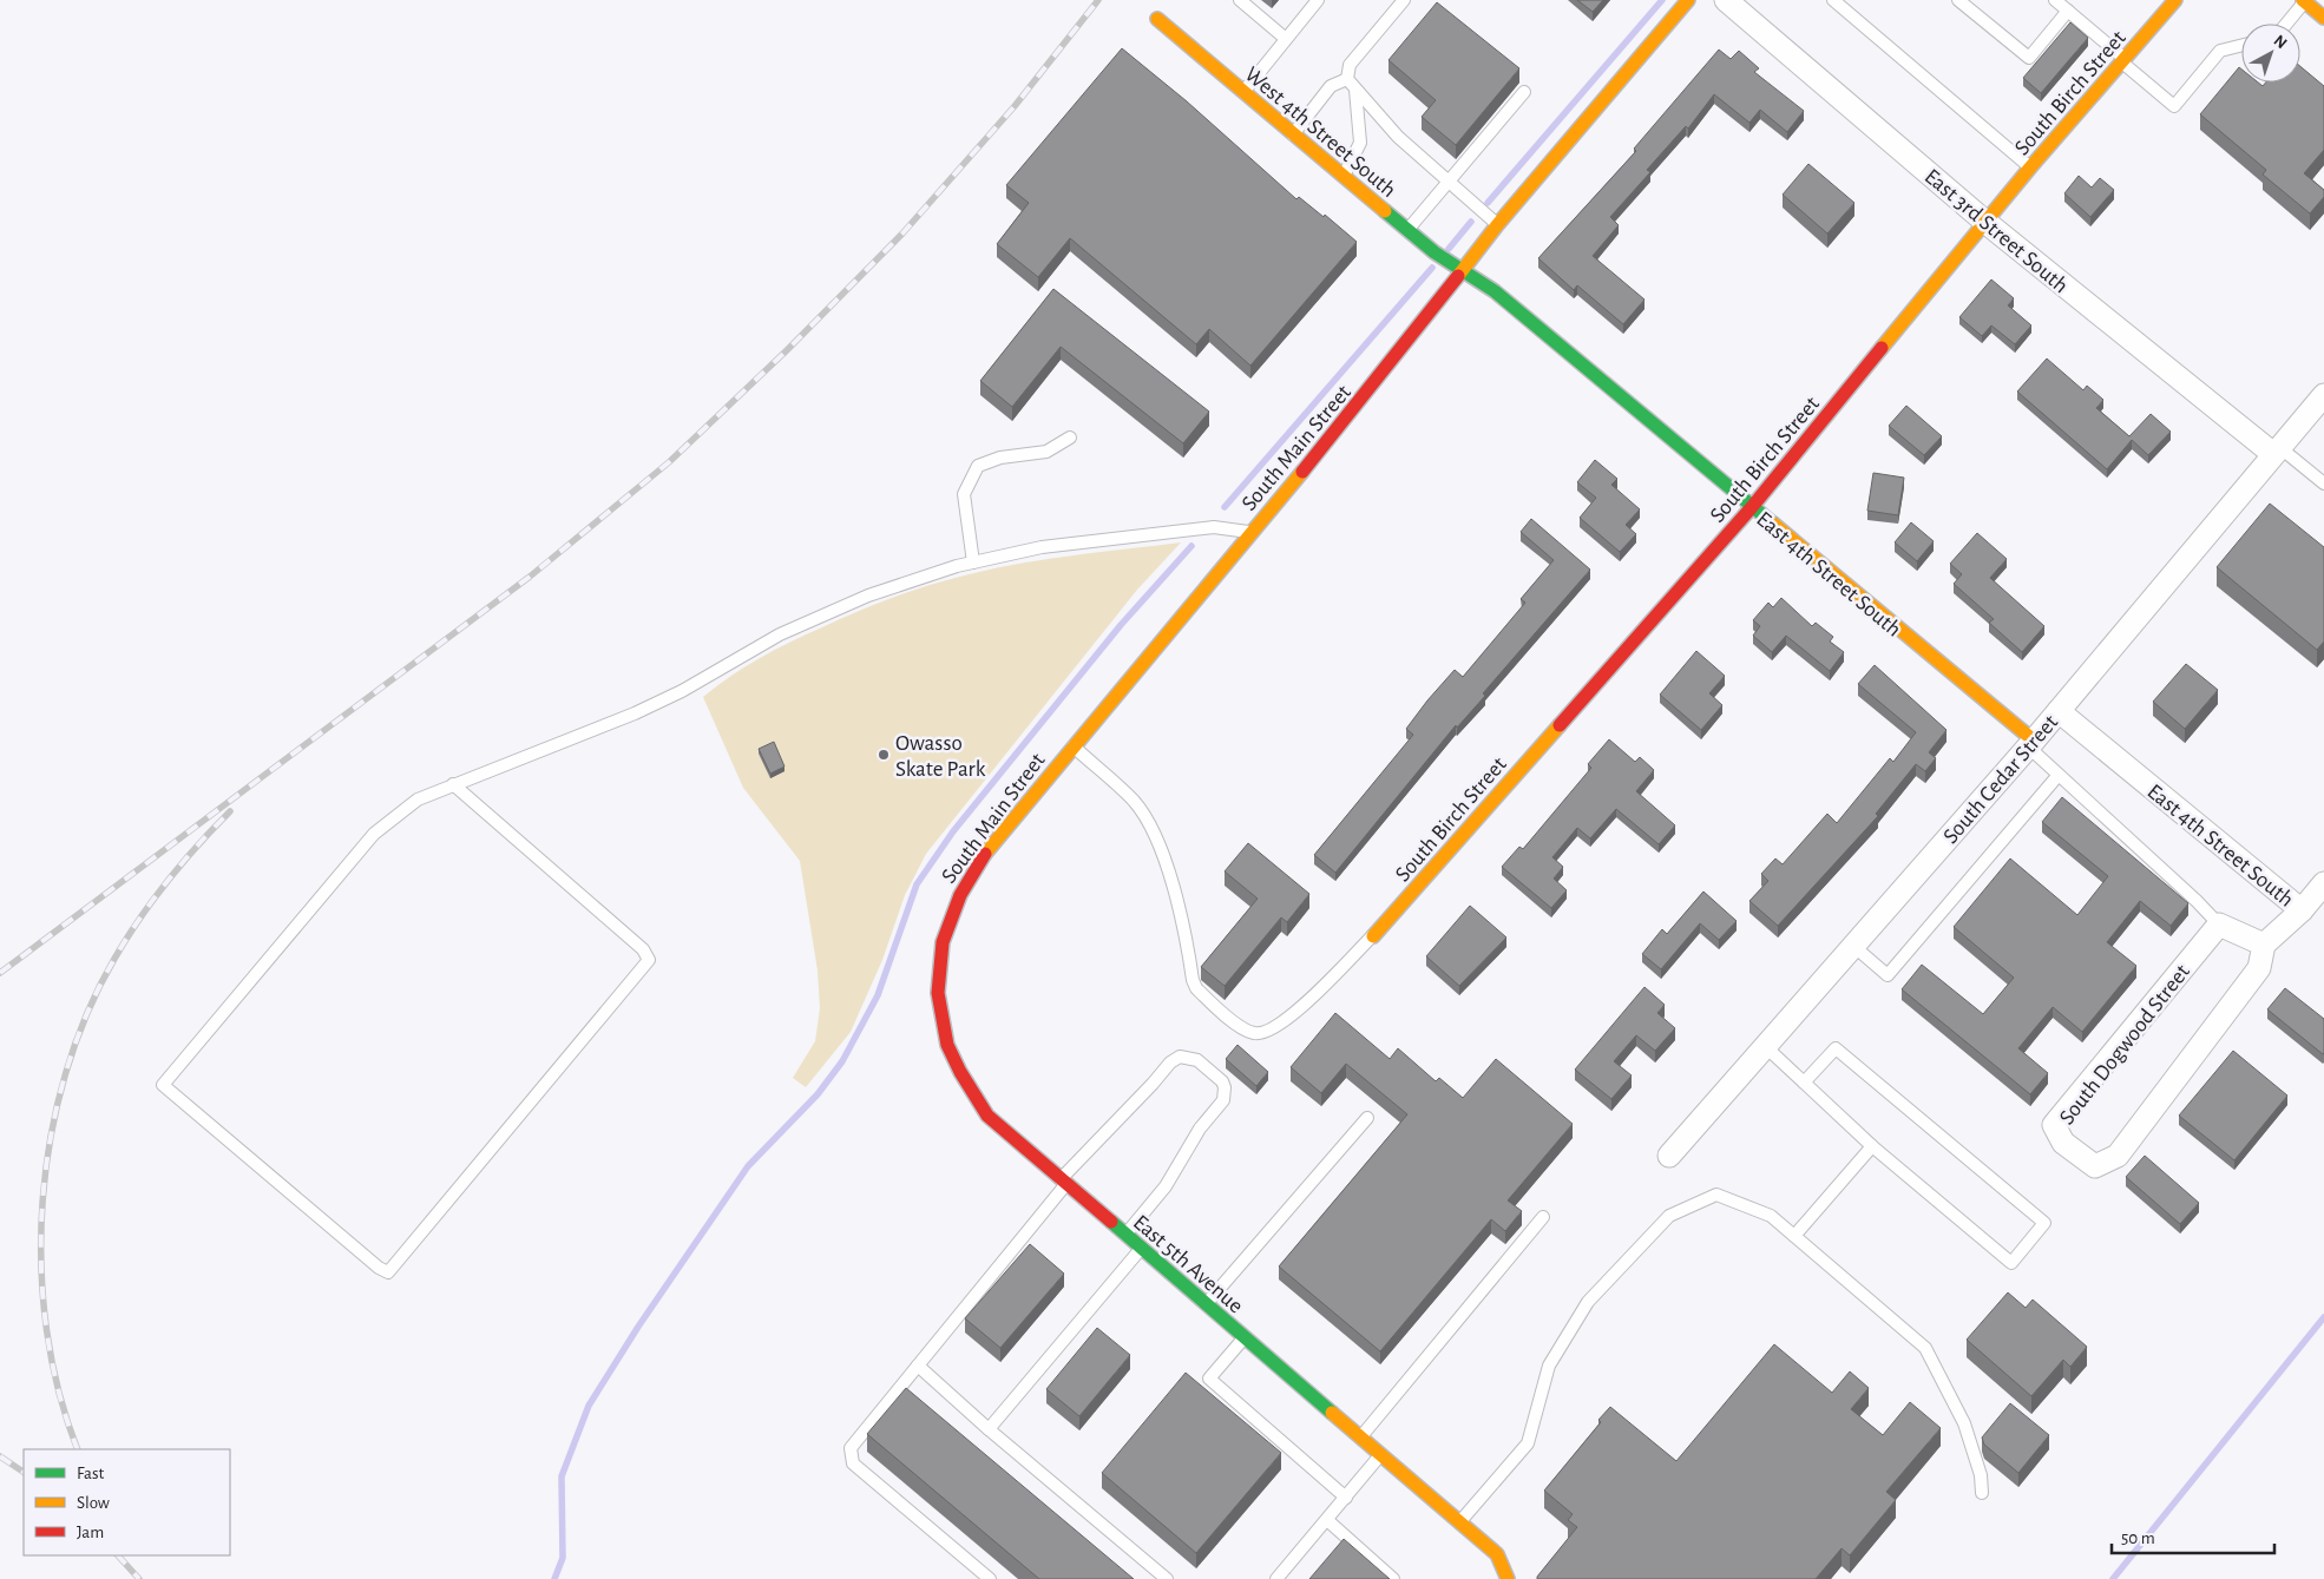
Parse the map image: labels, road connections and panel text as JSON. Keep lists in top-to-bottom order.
{
  "streets": {
    "street": [
      "South Birch Street",
      "West 4th Street South",
      "East 3rd Street South",
      "South Main Street",
      "East 4th Street South",
      "South Cedar Street",
      "South Dogwood Street",
      "East 5th Avenue"
    ]
  },
  "crossings": [
    ["South Birch Street", "East 3rd Street South"],
    ["South Birch Street", "East 4th Street South"],
    ["West 4th Street South", "South Main Street"],
    ["West 4th Street South", "East 4th Street South"],
    ["East 3rd Street South", "South Cedar Street"],
    ["South Main Street", "East 4th Street South"],
    ["South Main Street", "East 5th Avenue"],
    ["East 4th Street South", "South Cedar Street"]
  ],
  "places": ["Owasso Skate Park"],
  "legend": ["Fast", "Slow", "Jam"],
  "scale_bar": "50 m",
  "north": "top right"
}
